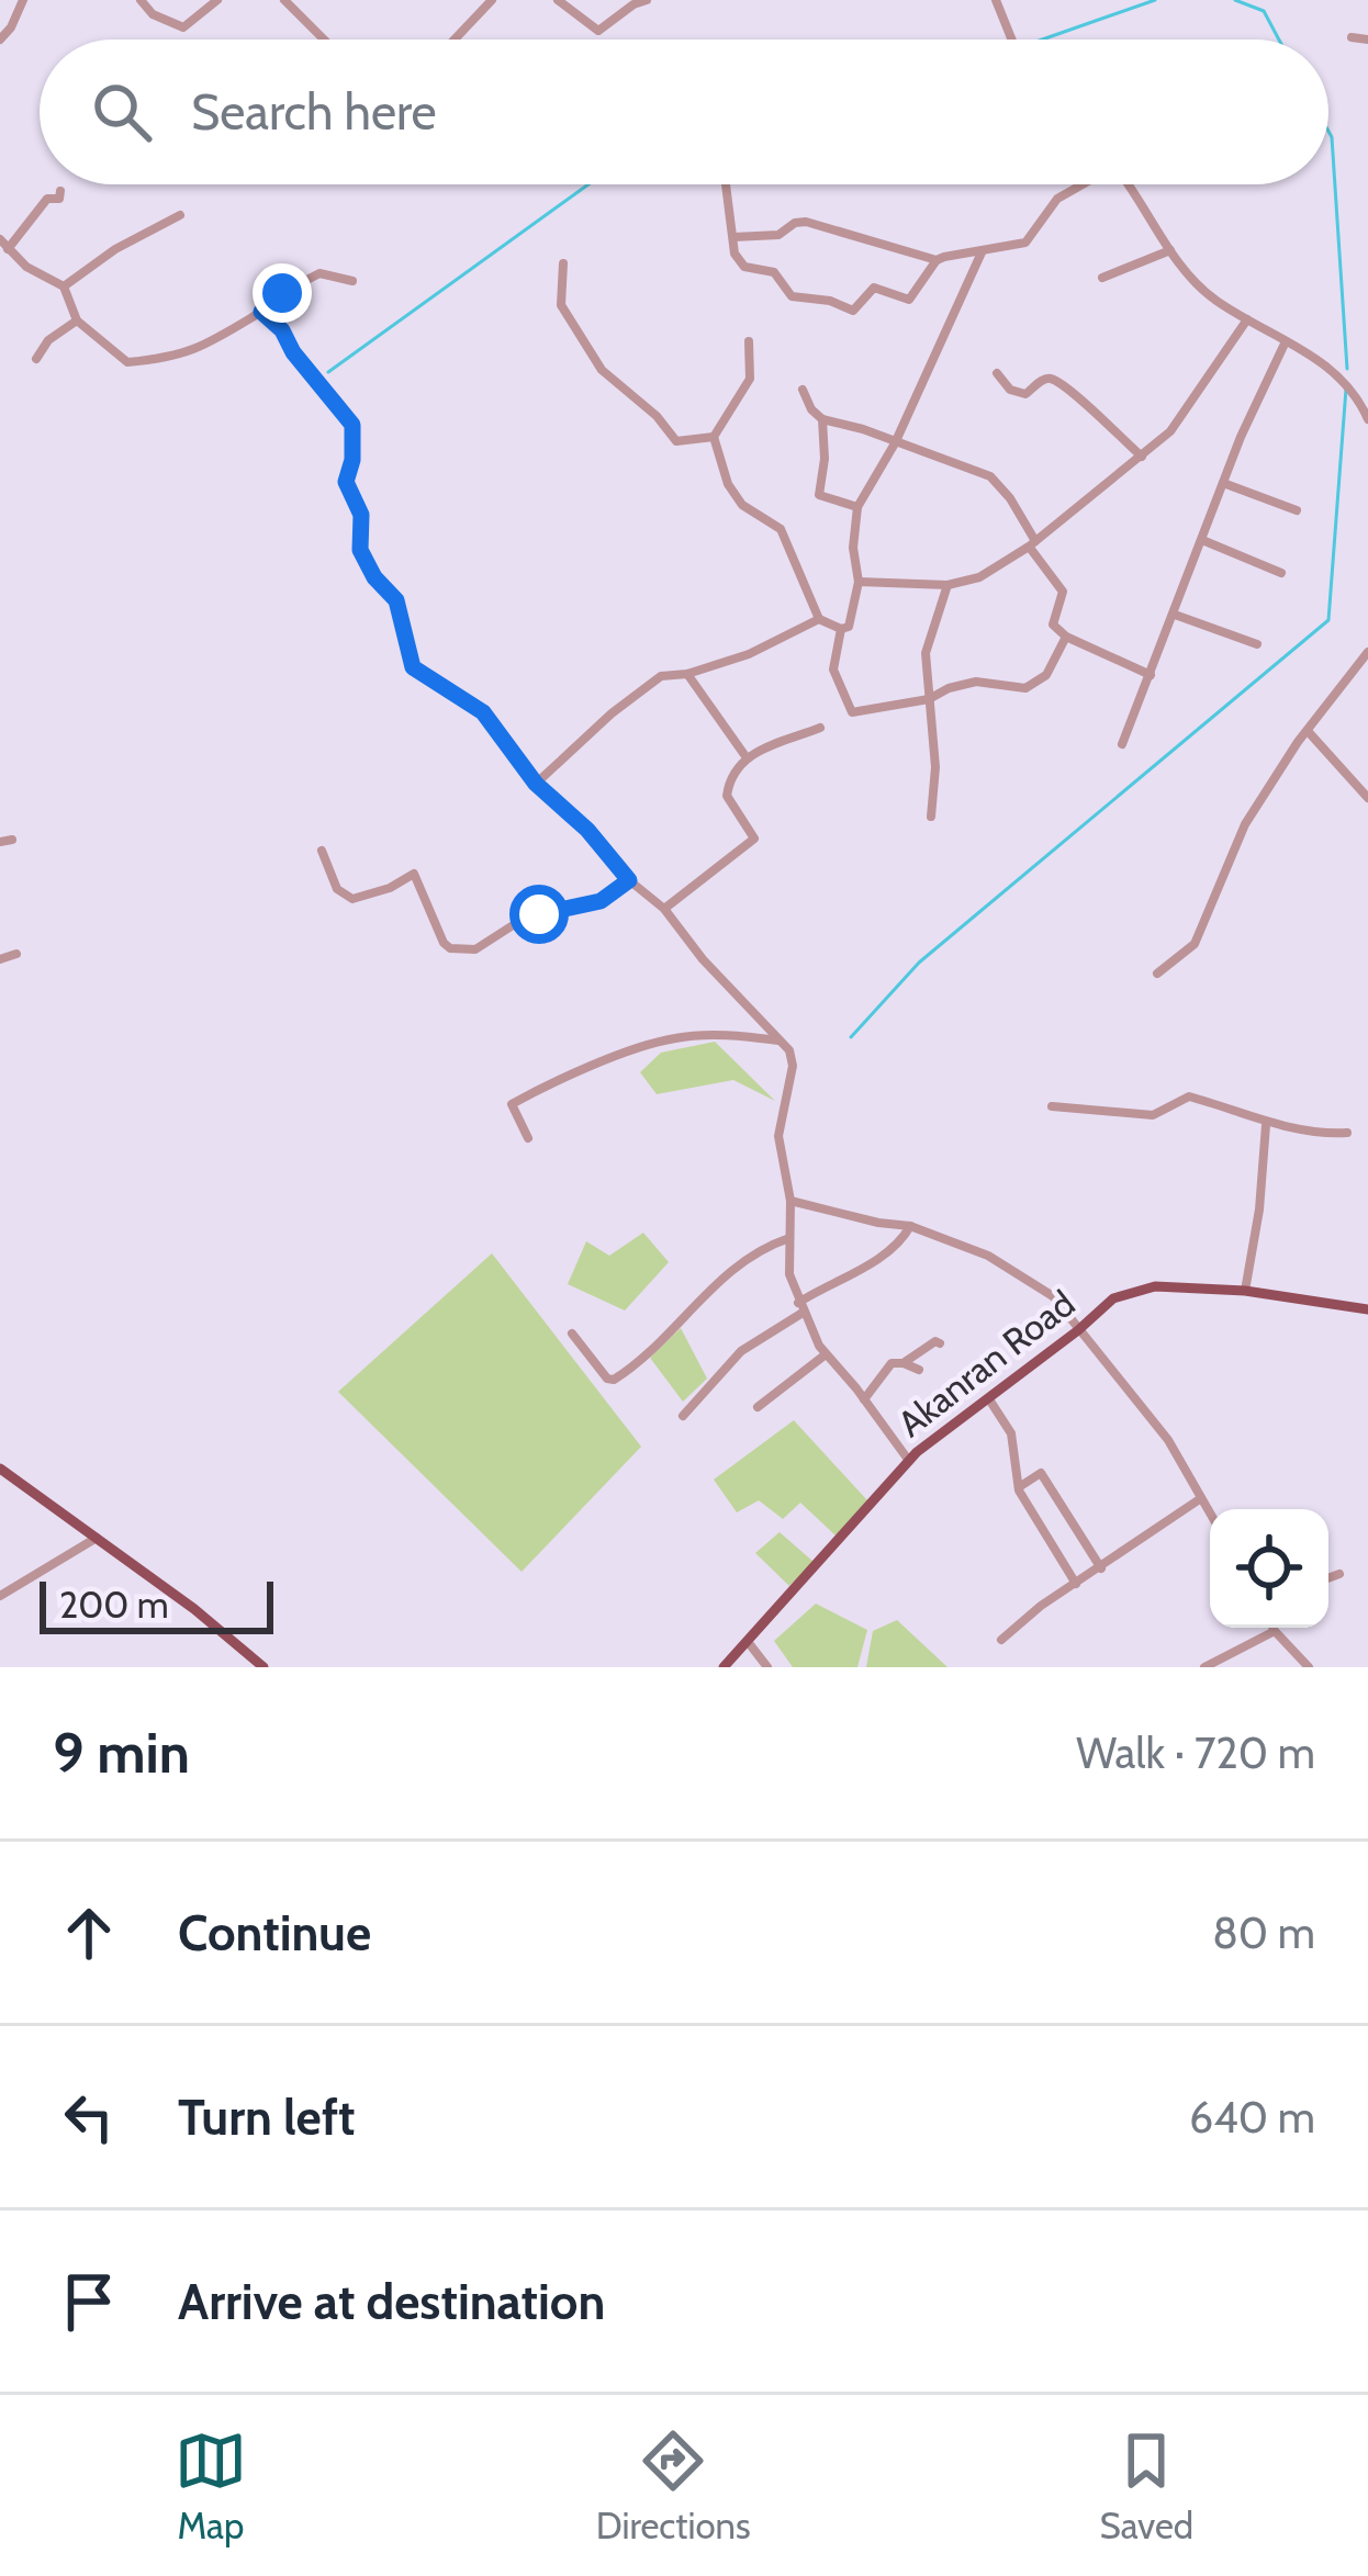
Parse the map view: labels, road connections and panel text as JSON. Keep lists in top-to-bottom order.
{
  "streets": {
    "main road": ["Akanran Road"]
  },
  "scale_bar": "200 m",
  "page": {
    "search": "Search here",
    "scale": "200 m",
    "heading": ["9 min", "Walk · 720 m"],
    "list": [
      ["Continue", "80 m"],
      ["Turn left", "640 m"],
      "Arrive at destination"
    ],
    "nav": ["Map", "Directions", "Saved"]
  }
}
